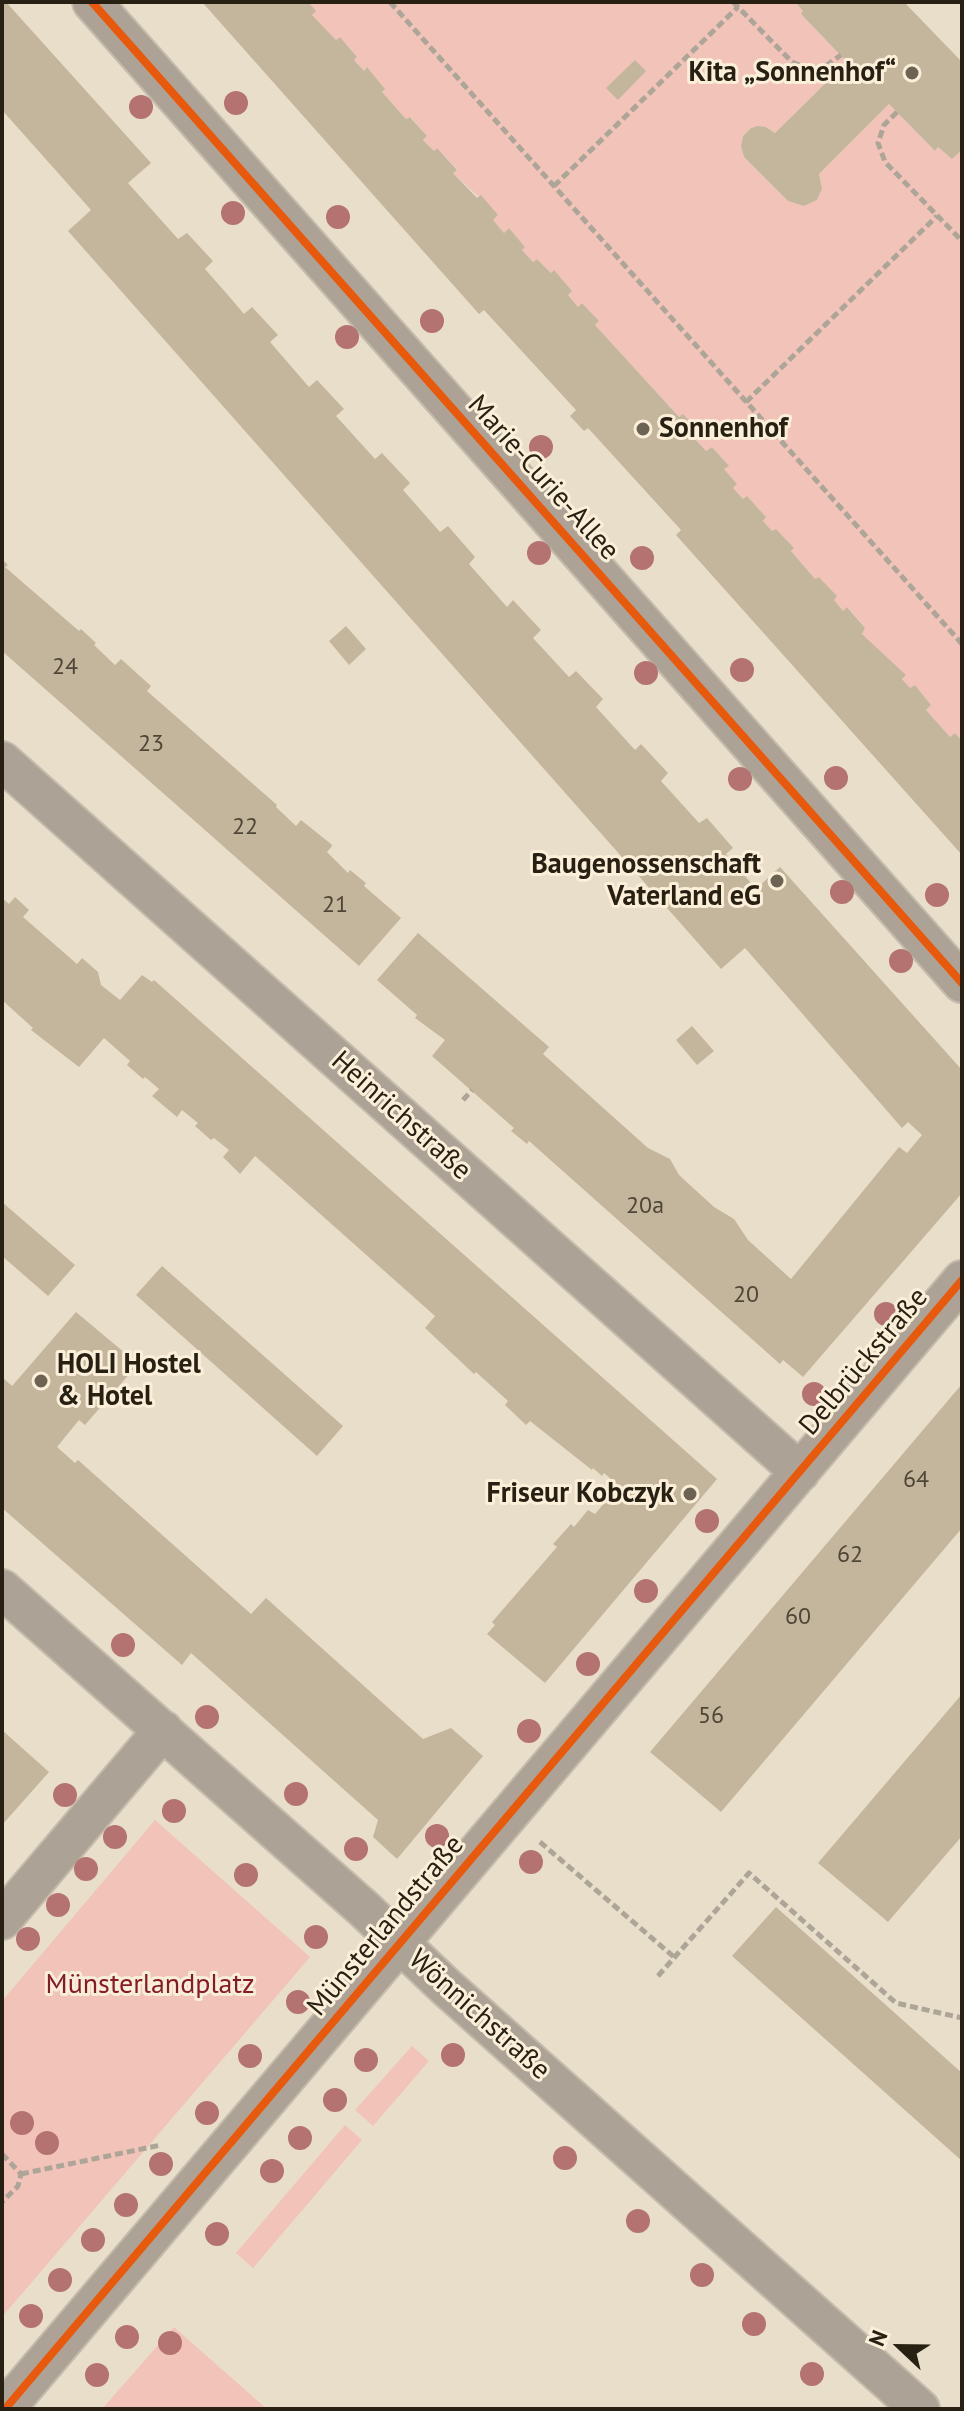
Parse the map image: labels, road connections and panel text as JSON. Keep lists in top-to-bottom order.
{
  "streets": {
    "street": [
      "Marie-Curie-Allee",
      "Heinrichstraße",
      "Delbrückstraße",
      "Münsterlandstraße",
      "Wönnichstraße"
    ]
  },
  "crossings": [
    ["Heinrichstraße", "Delbrückstraße"],
    ["Heinrichstraße", "Münsterlandstraße"],
    ["Delbrückstraße", "Münsterlandstraße"],
    ["Münsterlandstraße", "Wönnichstraße"]
  ],
  "parks": ["Münsterlandplatz"],
  "places": [
    "Kita „Sonnenhof“",
    "Sonnenhof",
    "Baugenossenschaft Vaterland eG",
    "HOLI Hostel & Hotel",
    "Friseur Kobczyk"
  ],
  "house_numbers": [
    "24",
    "23",
    "22",
    "21",
    "20a",
    "20",
    "64",
    "62",
    "60",
    "56"
  ],
  "north": "left"
}
